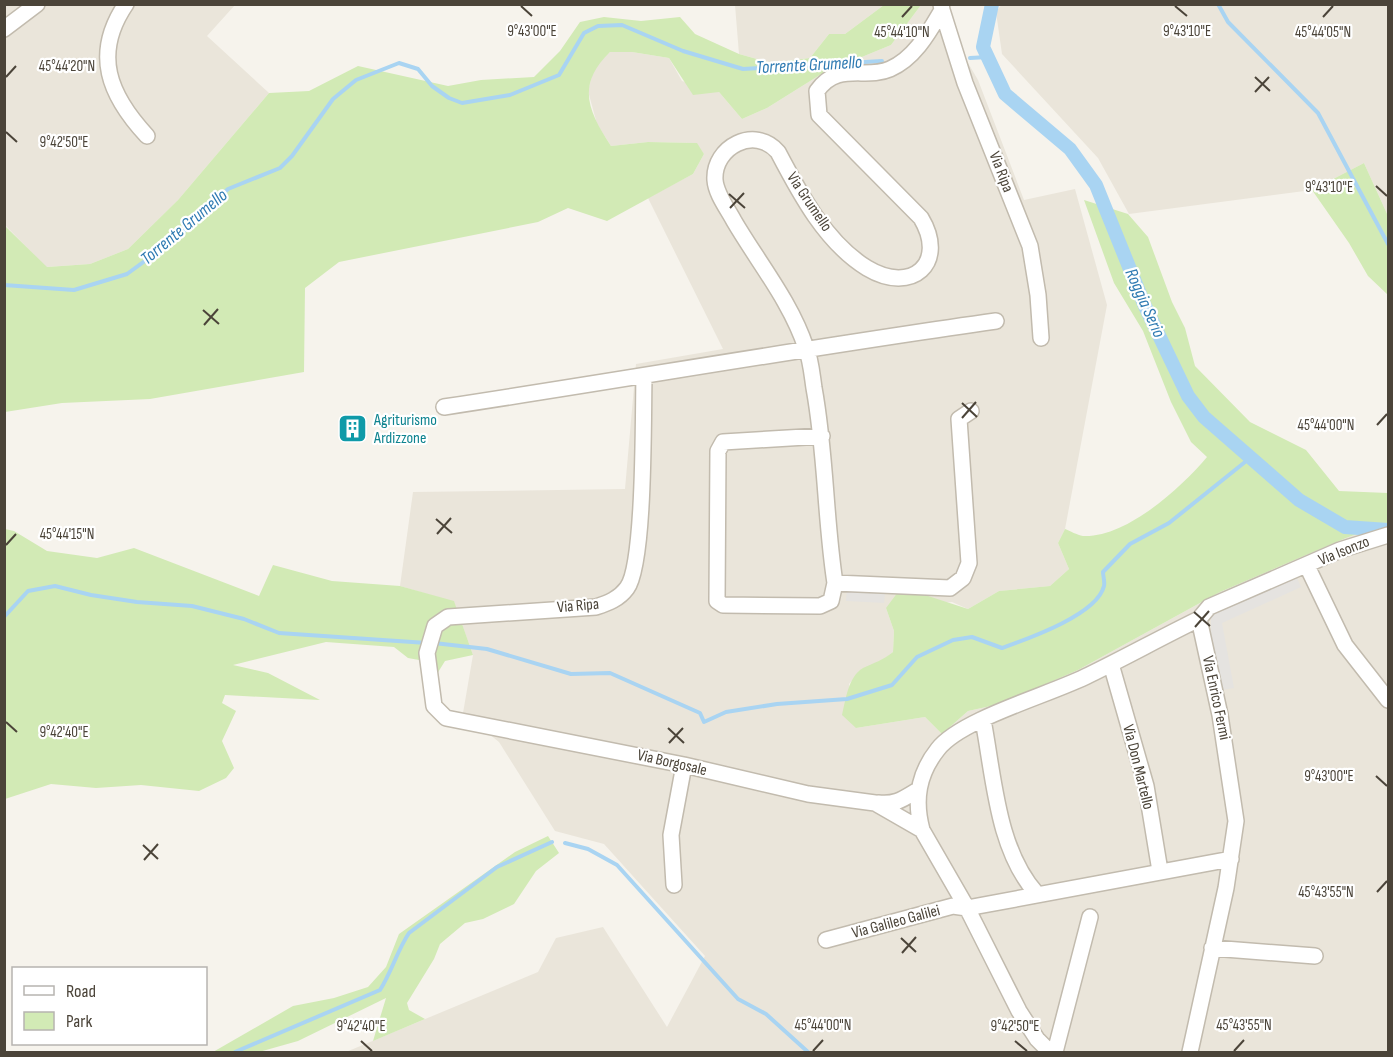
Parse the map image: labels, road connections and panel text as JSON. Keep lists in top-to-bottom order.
{
  "streets": {
    "street": [
      "Via Ripa",
      "Via Grumello",
      "Via Isonzo",
      "Via Enrico Fermi",
      "Via Borgosale",
      "Via Don Martello",
      "Via Galileo Galilei"
    ]
  },
  "crossings": [
    ["Via Ripa", "Via Grumello"],
    ["Via Ripa", "Via Borgosale"]
  ],
  "water": ["Torrente Grumello", "Roggia Serio"],
  "places": {
    "building": ["Agriturismo Ardizzone"]
  },
  "legend": ["Road", "Park"],
  "coordinates": [
    "9°43'00\"E",
    "9°43'10\"E",
    "45°44'10\"N",
    "45°44'05\"N",
    "45°44'20\"N",
    "9°42'50\"E",
    "45°44'00\"N",
    "45°44'15\"N",
    "9°42'40\"E",
    "45°43'55\"N"
  ]
}
